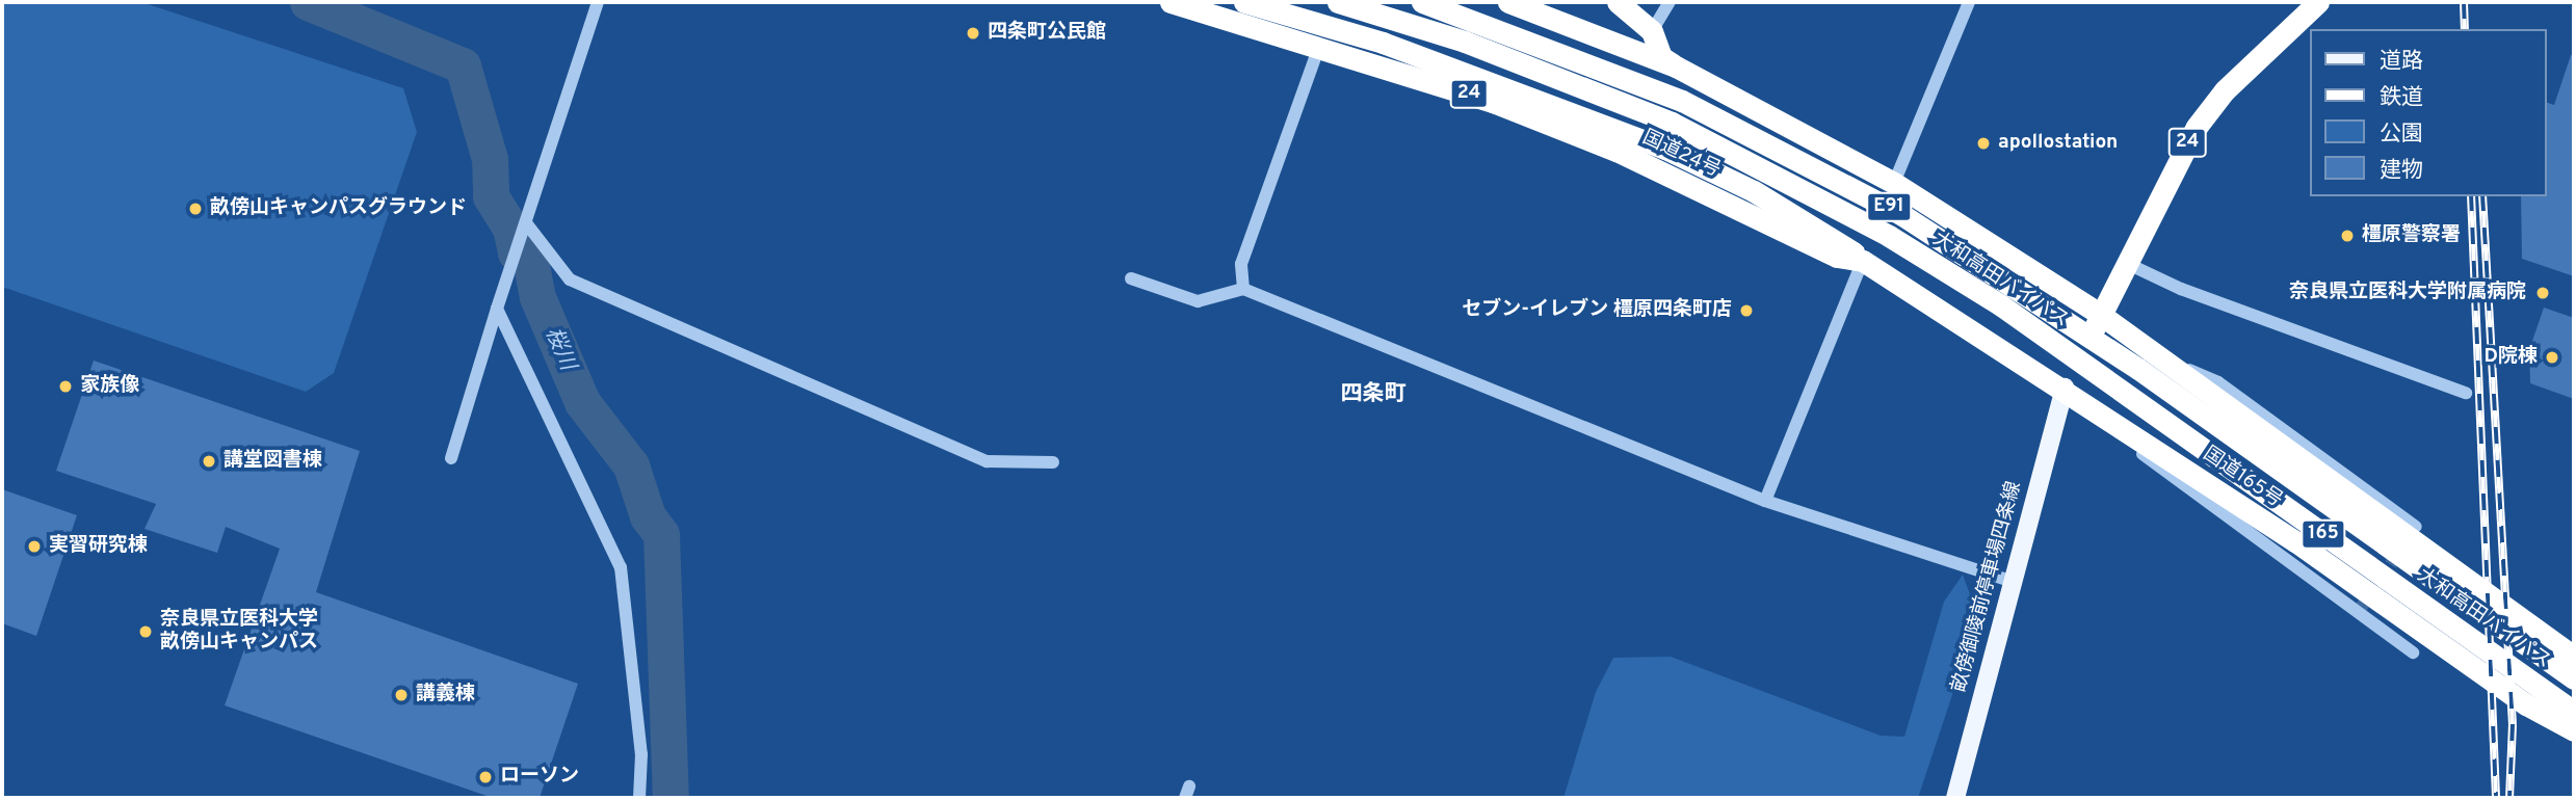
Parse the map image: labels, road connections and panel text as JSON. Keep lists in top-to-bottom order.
{
  "streets": {
    "highway": [
      "24",
      "国道24号",
      "E91",
      "大和高田バイパス",
      "国道165号",
      "165"
    ],
    "main road": ["畝傍御陵前停車場四条線"]
  },
  "crossings": [
    ["24", "国道24号"],
    ["24", "国道165号"],
    ["24", "165"],
    ["24", "畝傍御陵前停車場四条線"],
    ["国道24号", "国道165号"],
    ["国道24号", "畝傍御陵前停車場四条線"],
    ["国道165号", "畝傍御陵前停車場四条線"]
  ],
  "districts": ["四条町"],
  "water": ["桜川"],
  "places": [
    "四条町公民館",
    "apollostation",
    "畝傍山キャンパスグラウンド",
    "橿原警察署",
    "奈良県立医科大学附属病院",
    "セブン-イレブン 橿原四条町店",
    "D院棟",
    "家族像",
    "講堂図書棟",
    "実習研究棟",
    "奈良県立医科大学 畝傍山キャンパス",
    "講義棟",
    "ローソン"
  ],
  "legend": [
    "道路",
    "鉄道",
    "公園",
    "建物"
  ]
}
